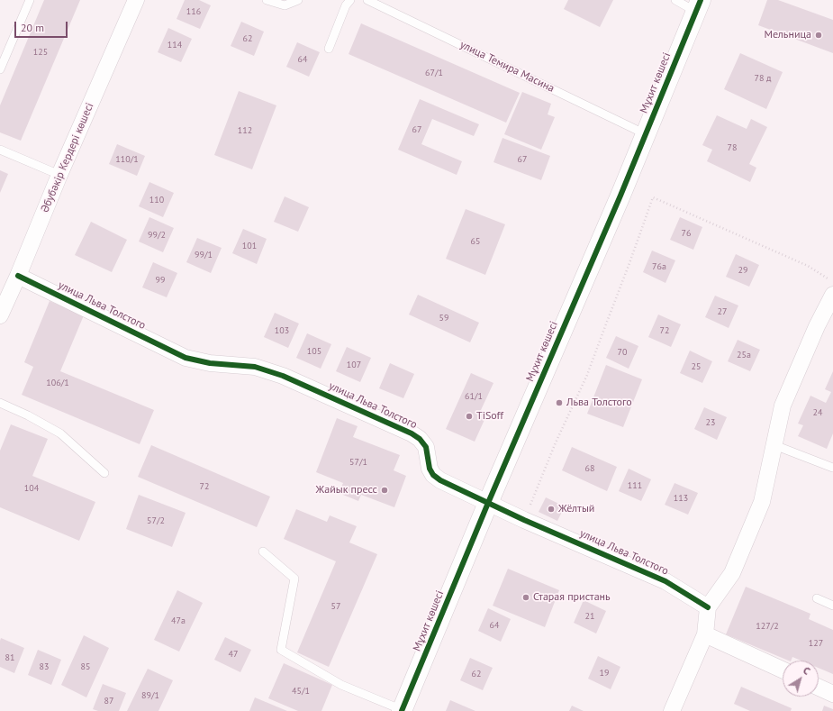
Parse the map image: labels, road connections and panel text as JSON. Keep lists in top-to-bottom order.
{
  "streets": {
    "street": ["Мұхит көшесі", "Әбубәкір Кердері көшесі", "улица Льва Толстого"],
    "lane": ["улица Темира Масина"]
  },
  "crossings": [
    ["улица Темира Масина", "Мұхит көшесі"],
    ["Мұхит көшесі", "улица Льва Толстого"],
    ["Әбубәкір Кердері көшесі", "улица Льва Толстого"]
  ],
  "places": [
    "Мельница",
    "Льва Толстого",
    "TiSoff",
    "Жайык пресс",
    "Жёлтый",
    "Старая пристань"
  ],
  "house_numbers": [
    "116",
    "62",
    "114",
    "125",
    "64",
    "67/1",
    "78 д",
    "67",
    "112",
    "78",
    "110/1",
    "67",
    "110",
    "76",
    "99/2",
    "65",
    "101",
    "99/1",
    "76а",
    "29",
    "99",
    "27",
    "59",
    "103",
    "72",
    "105",
    "70",
    "25а",
    "107",
    "25",
    "106/1",
    "61/1",
    "24",
    "23",
    "57/1",
    "68",
    "111",
    "72",
    "104",
    "113",
    "57/2",
    "57",
    "21",
    "47а",
    "64",
    "127/2",
    "127",
    "47",
    "81",
    "83",
    "85",
    "19",
    "62",
    "45/1",
    "89/1",
    "87"
  ],
  "scale_bar": "20 m",
  "north": "top right"
}
